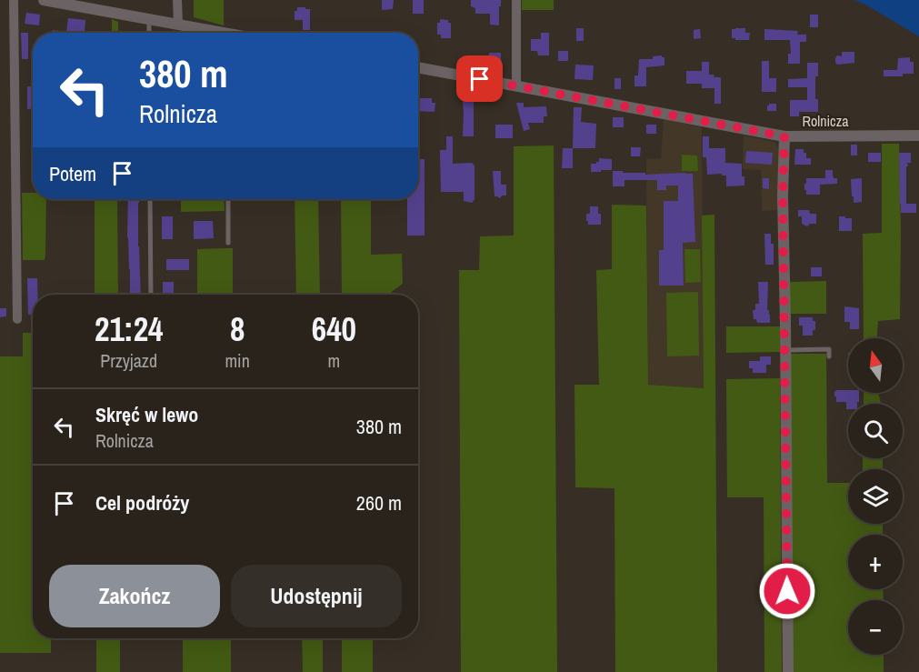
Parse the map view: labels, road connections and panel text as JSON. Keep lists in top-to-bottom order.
{
  "streets": {
    "street": ["Rolnicza"]
  },
  "north": "top",
  "page": {
    "turn": ["380 m", "Rolnicza"],
    "then": "Potem",
    "eta": [
      "21:24",
      "Przyjazd",
      "8",
      "min",
      "640",
      "m"
    ],
    "map_buttons": ["+", "−"],
    "list": [
      {
        "name": "Skręć w lewo",
        "note": "Rolnicza",
        "value": "380 m"
      },
      {
        "name": "Cel podróży",
        "value": "260 m"
      }
    ],
    "buttons": ["Zakończ", "Udostępnij"]
  }
}
